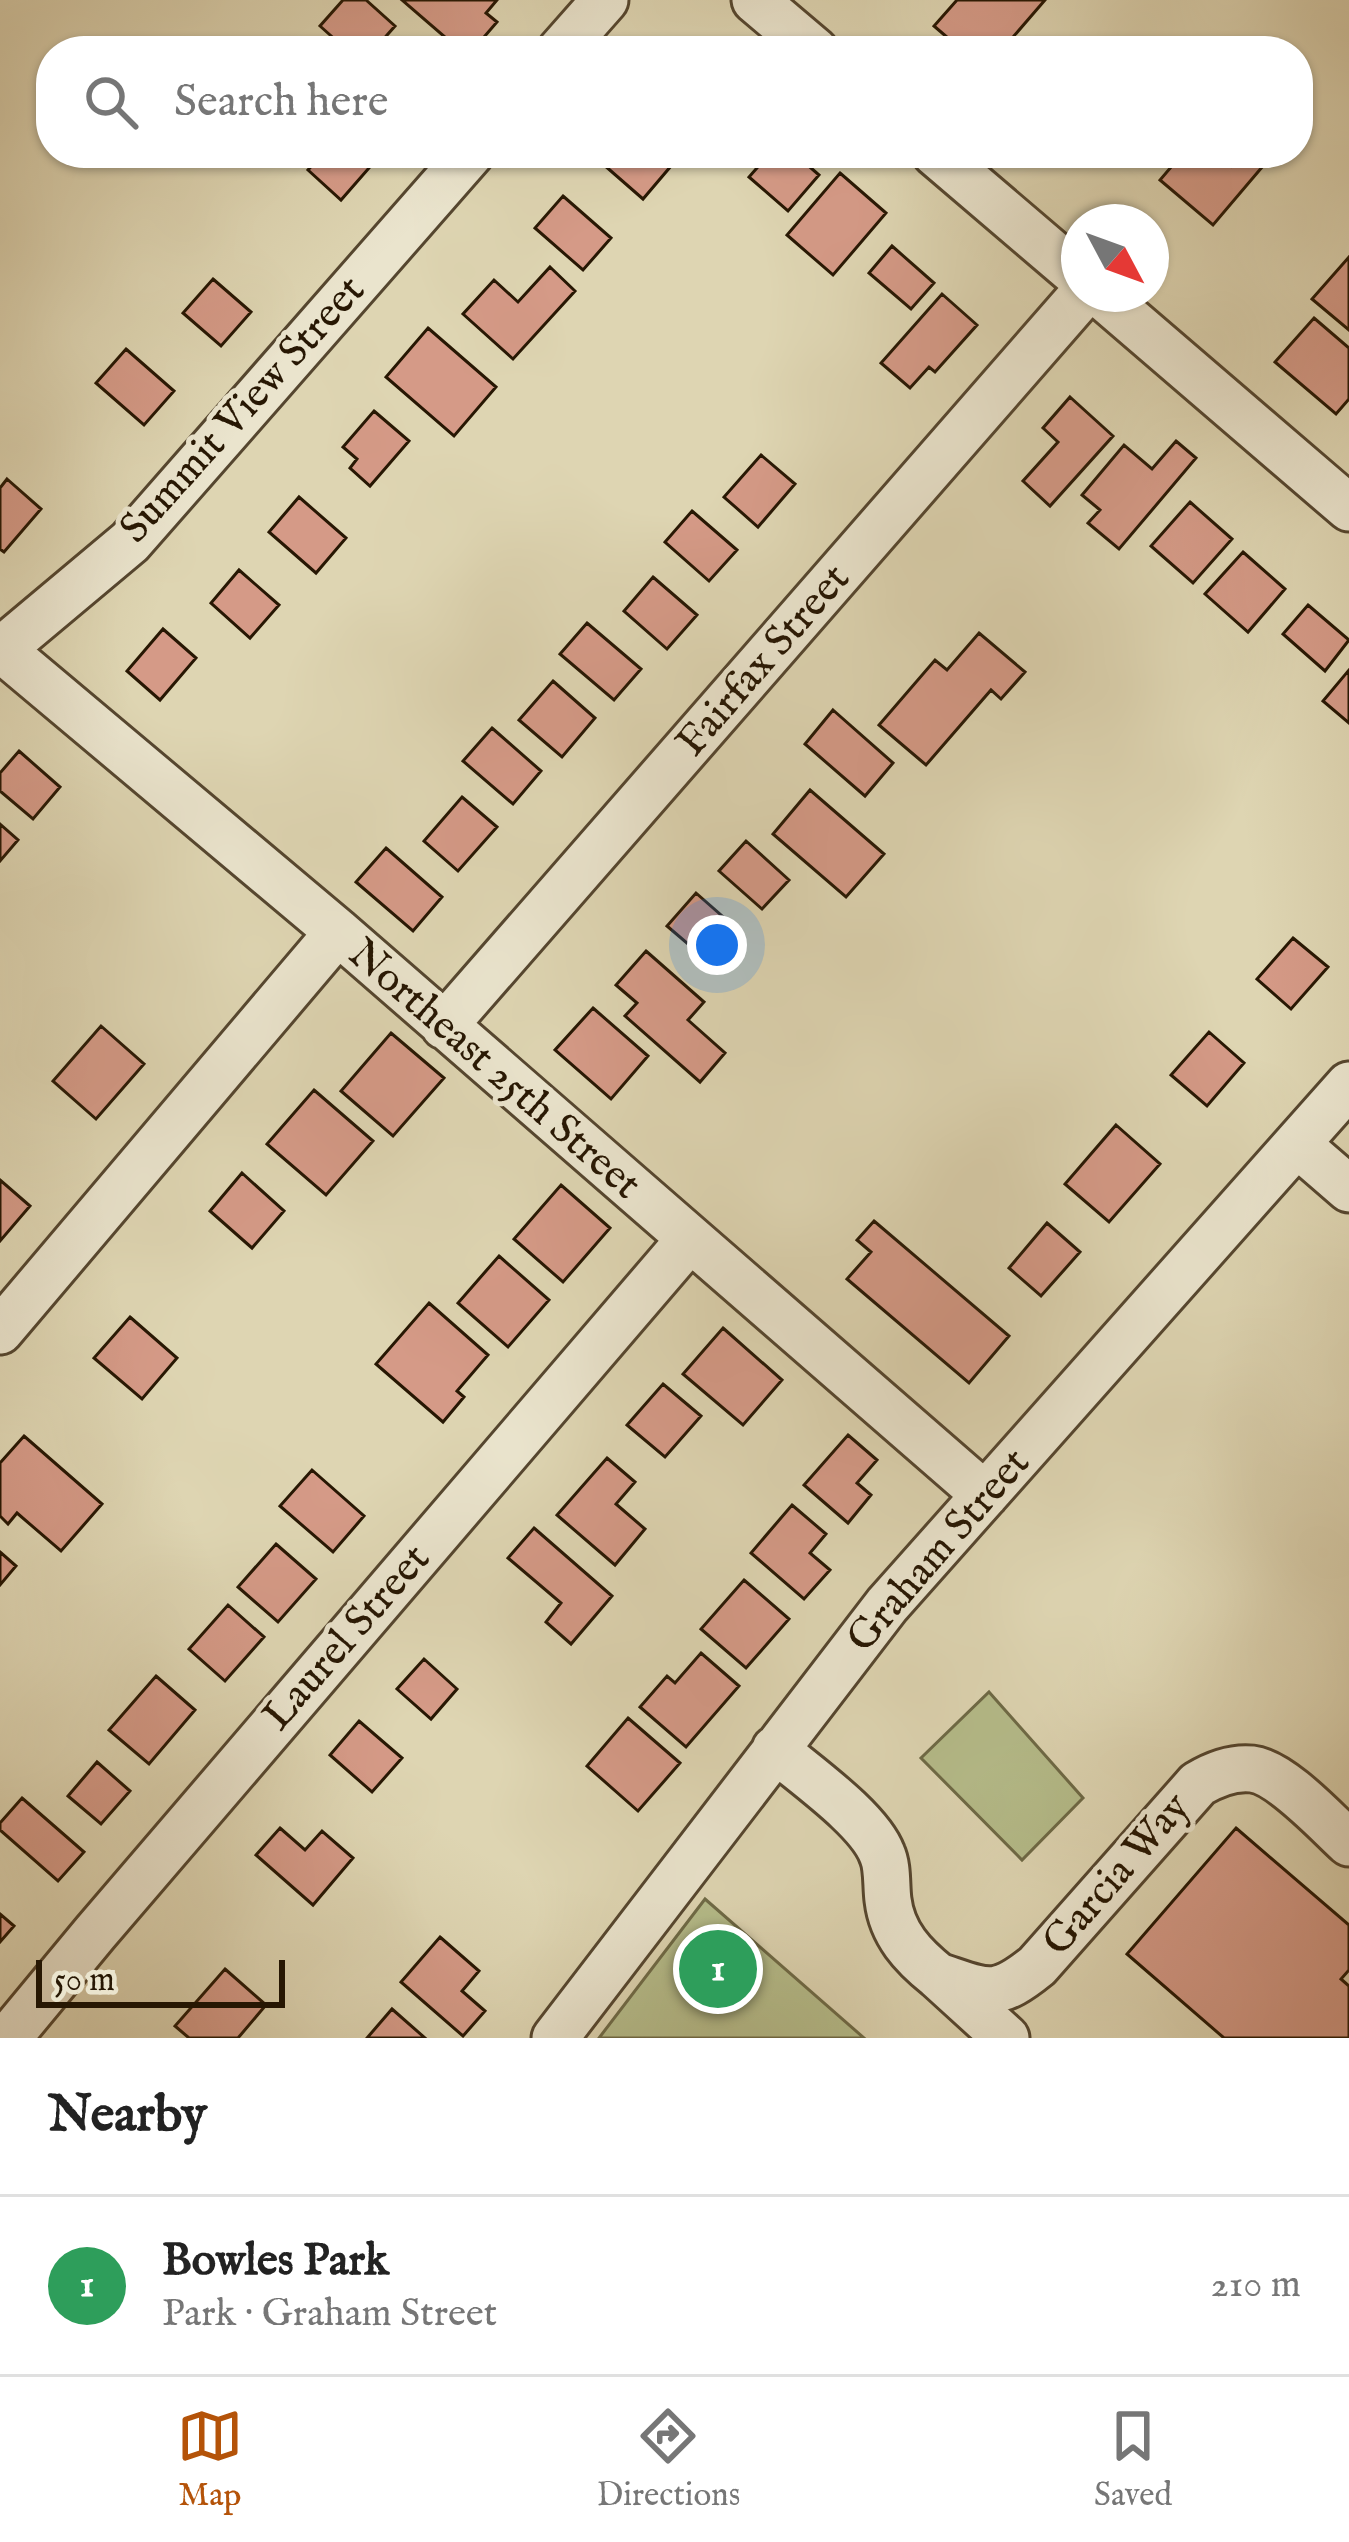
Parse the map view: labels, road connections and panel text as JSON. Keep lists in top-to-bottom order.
{
  "streets": {
    "street": [
      "Summit View Street",
      "Fairfax Street",
      "Northeast 25th Street",
      "Graham Street",
      "Laurel Street",
      "Garcia Way"
    ]
  },
  "crossings": [
    ["Summit View Street", "Northeast 25th Street"],
    ["Fairfax Street", "Northeast 25th Street"],
    ["Northeast 25th Street", "Graham Street"],
    ["Northeast 25th Street", "Laurel Street"]
  ],
  "scale_bar": "50 m",
  "north": "bottom right",
  "page": {
    "search": "Search here",
    "pins": "1",
    "scale": "50 m",
    "heading": "Nearby",
    "list": [
      {
        "mark": "1",
        "name": "Bowles Park",
        "note": "Park · Graham Street",
        "value": "210 m"
      }
    ],
    "nav": ["Map", "Directions", "Saved"]
  }
}
